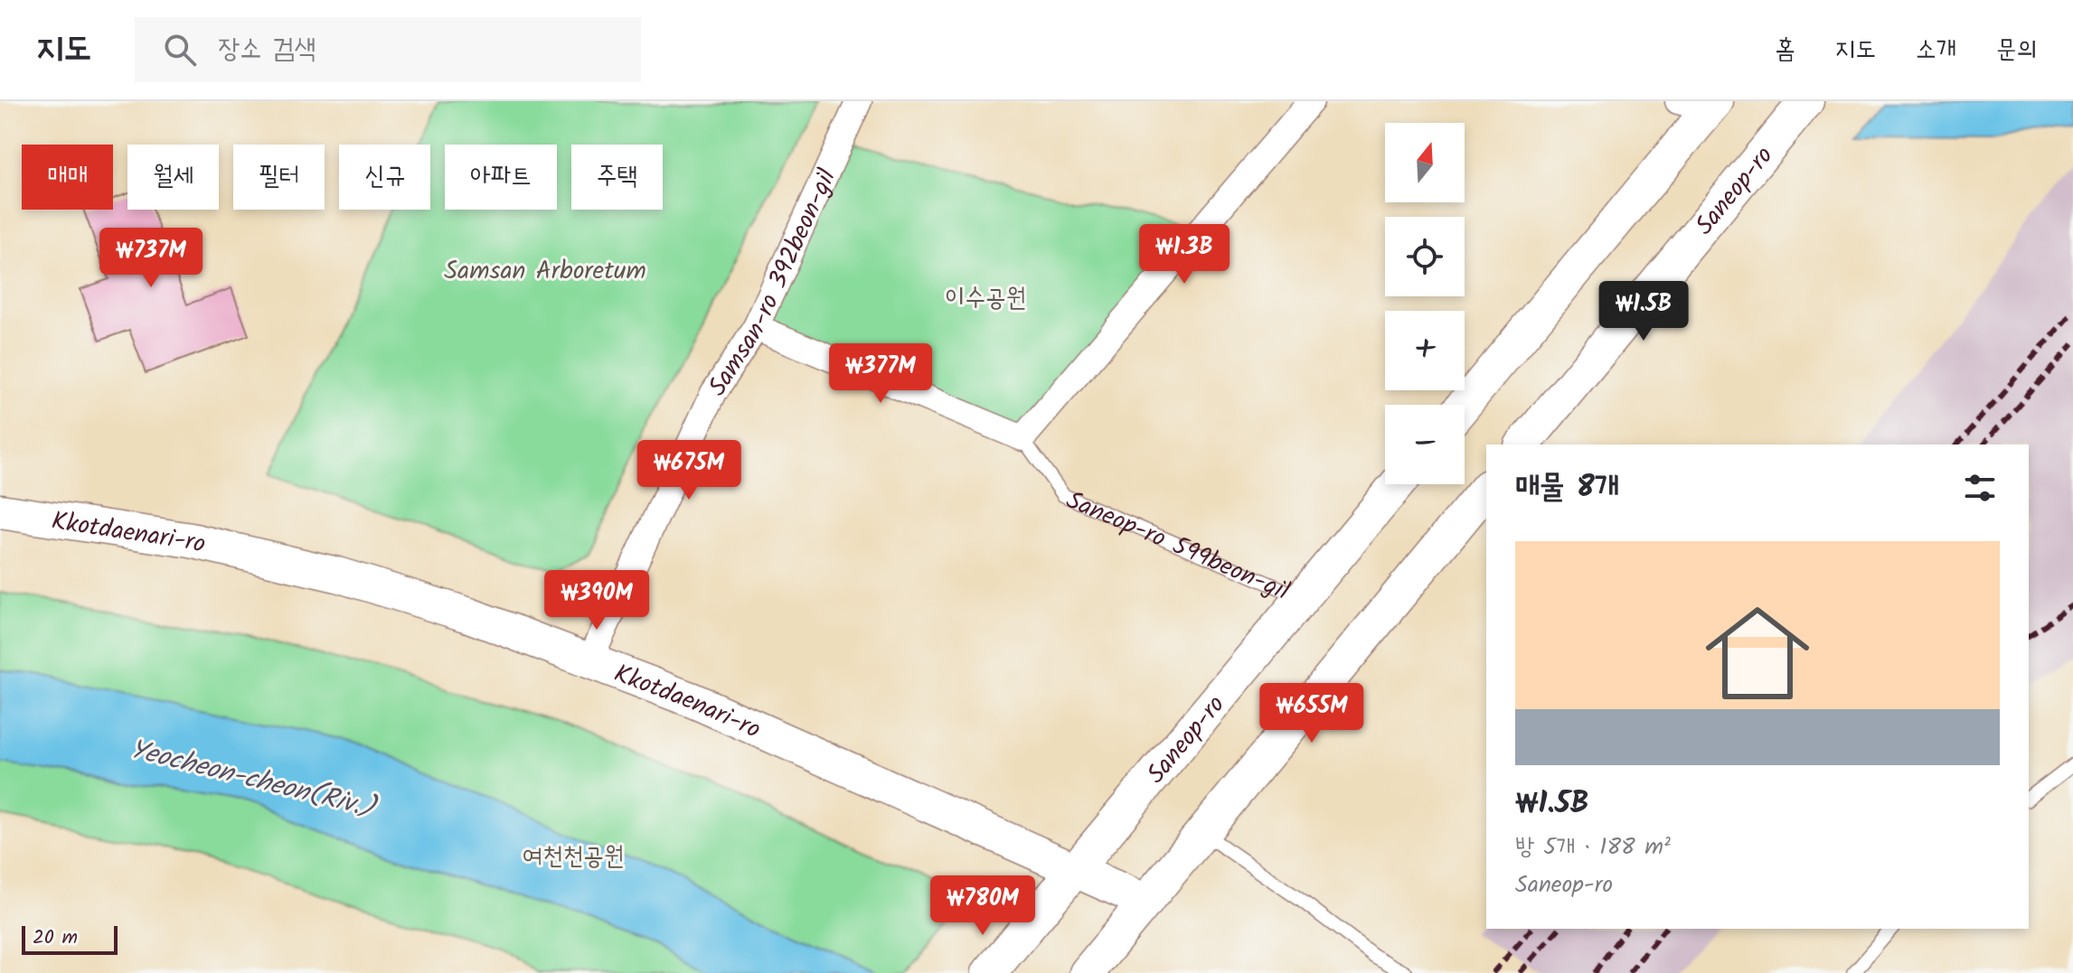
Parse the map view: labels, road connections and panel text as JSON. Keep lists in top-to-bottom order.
{
  "streets": {
    "main road": ["Saneop-ro", "Kkotdaenari-ro"],
    "street": ["Samsan-ro 392beon-gil"],
    "lane": ["Saneop-ro 599beon-gil"]
  },
  "crossings": [
    ["Saneop-ro", "Kkotdaenari-ro"],
    ["Saneop-ro", "Saneop-ro 599beon-gil"],
    ["Samsan-ro 392beon-gil", "Kkotdaenari-ro"]
  ],
  "water": ["Yeocheon-cheon(Riv.)"],
  "parks": ["Samsan Arboretum", "이수공원", "여천천공원"],
  "scale_bar": "20 m",
  "north": "top",
  "page": {
    "header": "지도",
    "search": "장소 검색",
    "nav": [
      "홈",
      "지도",
      "소개",
      "문의"
    ],
    "map_buttons": ["+", "−"],
    "chip": [
      "매매",
      "월세",
      "필터",
      "신규",
      "아파트",
      "주택"
    ],
    "price": [
      "₩1.3B",
      "₩737M",
      "₩1.5B",
      "₩377M",
      "₩675M",
      "₩390M",
      "₩655M",
      "₩780M"
    ],
    "heading": "매물 8개",
    "list": [
      {
        "name": "₩1.5B",
        "note": "방 5개 · 188 m² · Saneop-ro"
      }
    ],
    "scale": "20 m"
  }
}
